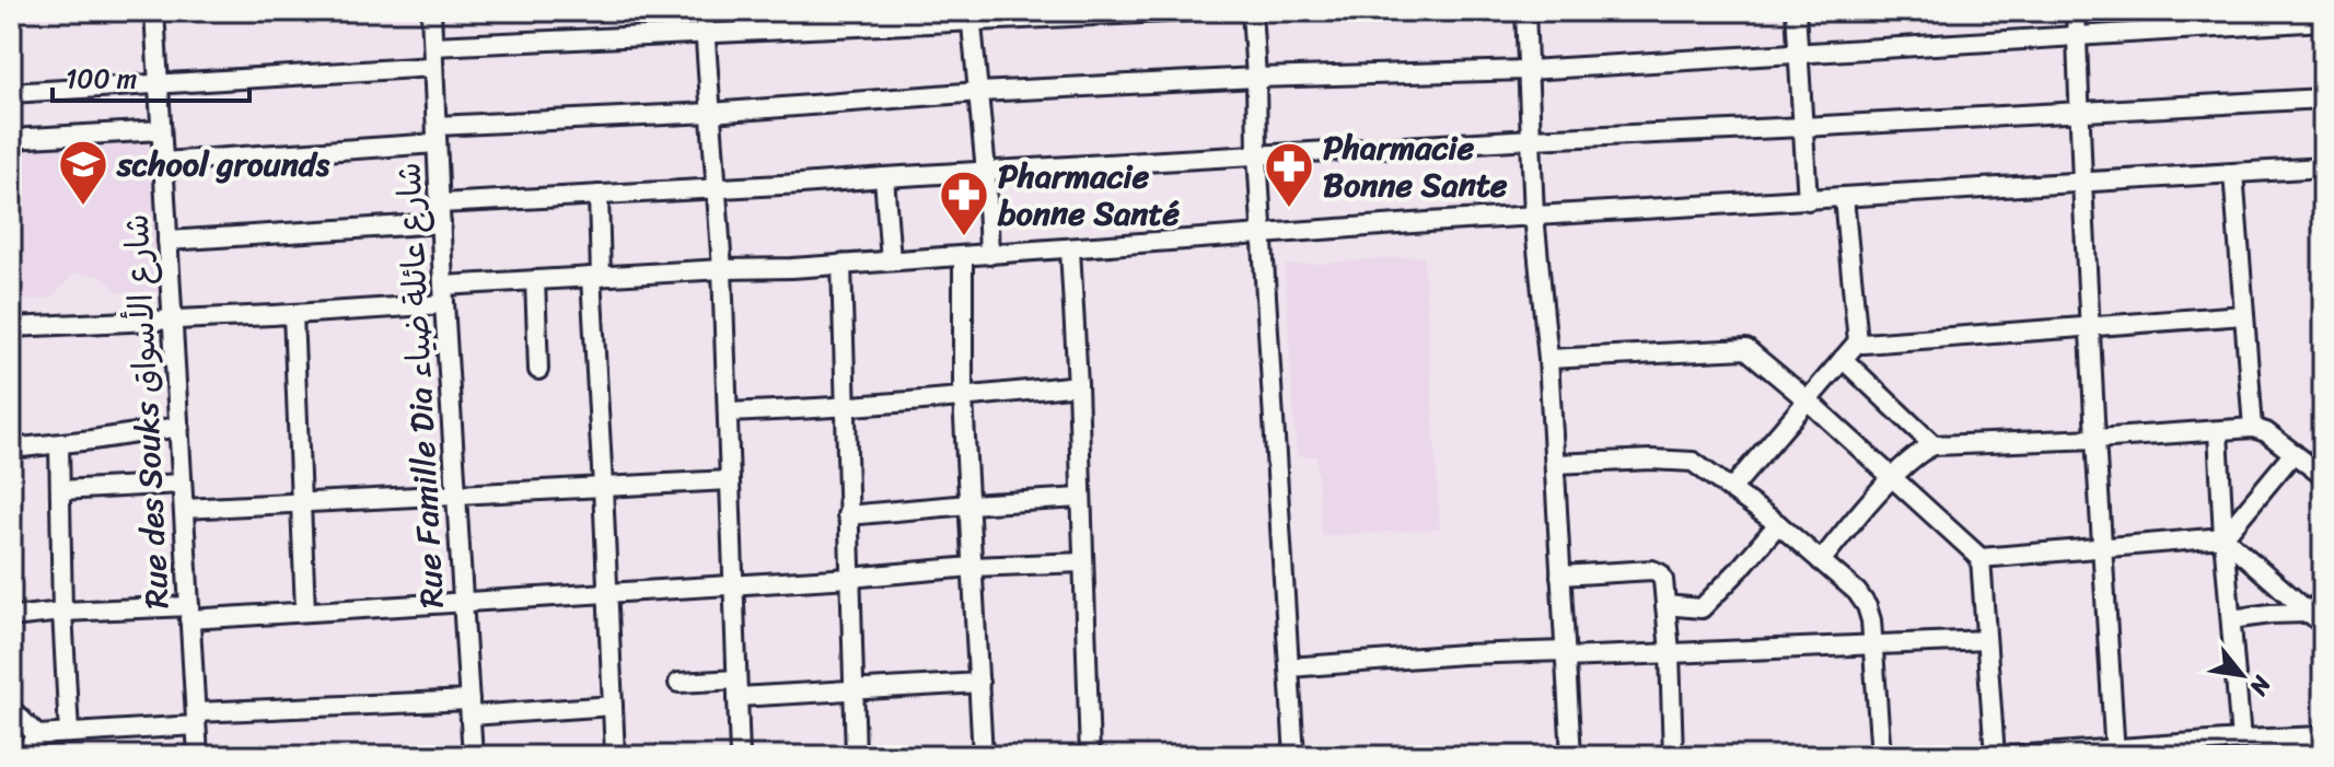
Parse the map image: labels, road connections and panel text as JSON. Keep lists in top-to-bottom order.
{
  "streets": {
    "street": ["Rue Famille Dia شارع عائلة ضياء", "Rue des Souks شارع الأسواق"]
  },
  "places": {
    "school or university": ["school grounds"],
    "pharmacy": ["Pharmacie Bonne Sante", "Pharmacie bonne Santé"]
  },
  "scale_bar": "100 m",
  "north": "bottom right"
}
